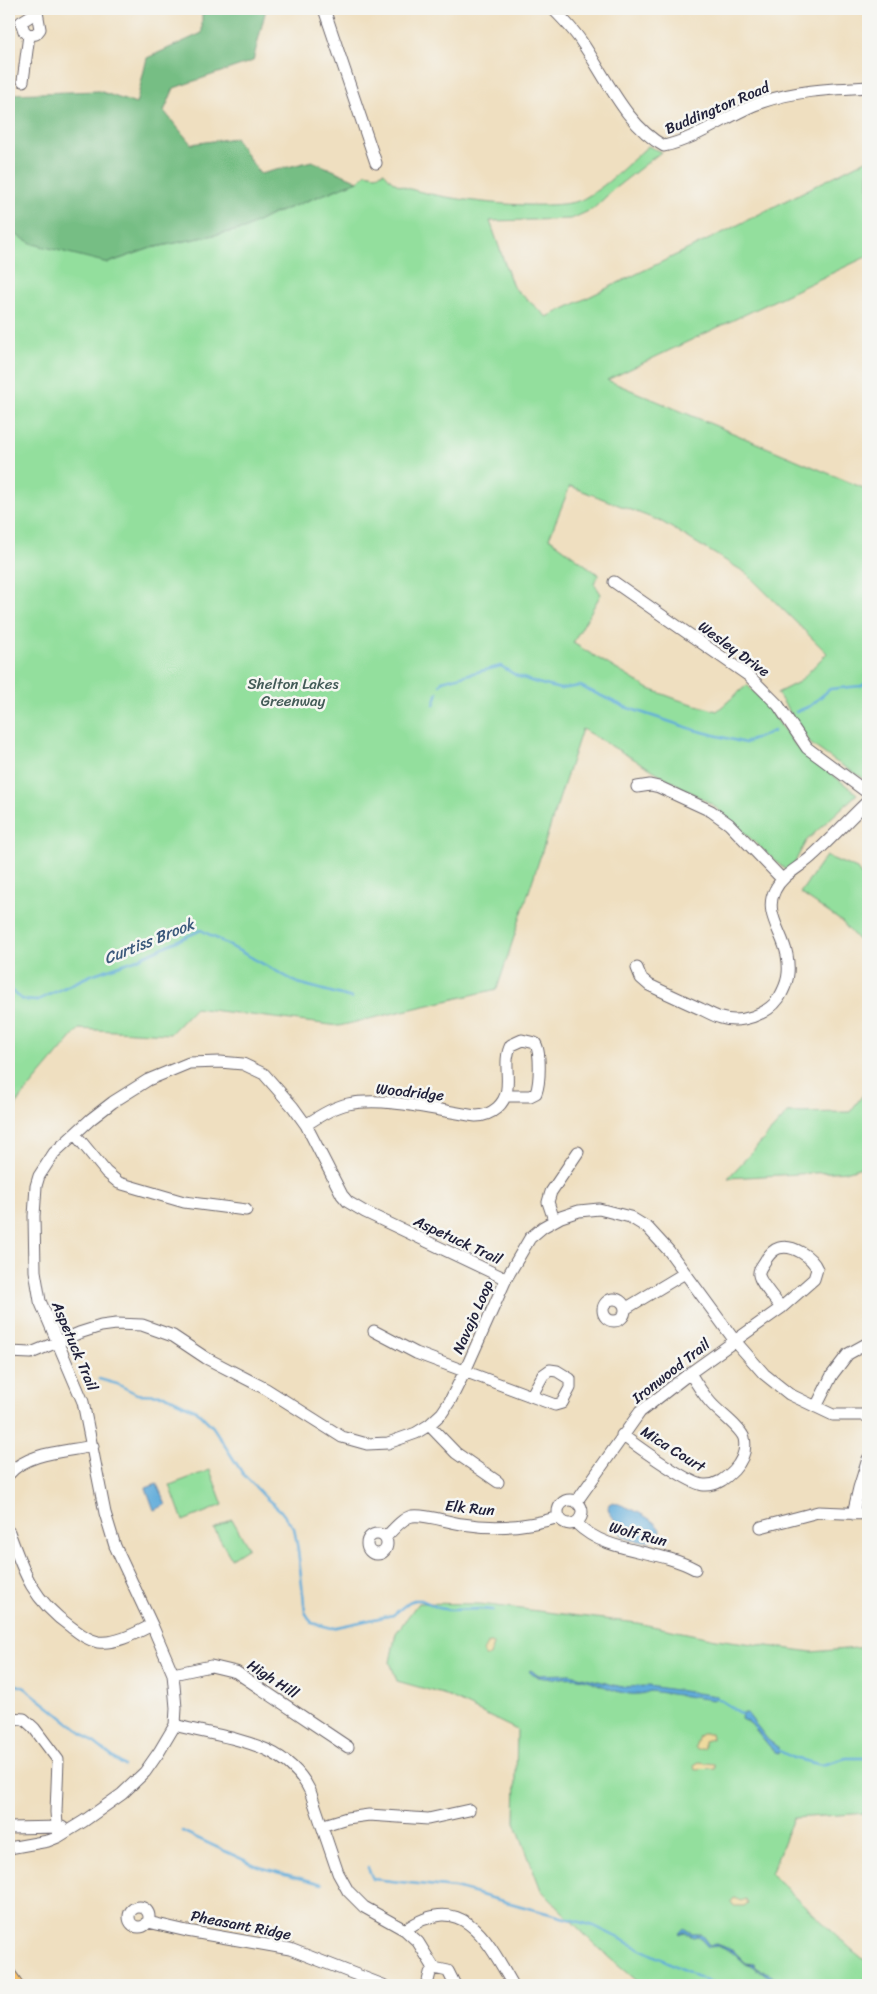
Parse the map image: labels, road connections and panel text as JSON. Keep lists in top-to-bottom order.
{
  "streets": {
    "street": [
      "Buddington Road",
      "Wesley Drive",
      "Woodridge",
      "Aspetuck Trail",
      "Navajo Loop",
      "Ironwood Trail",
      "Mica Court",
      "Elk Run",
      "Wolf Run",
      "High Hill",
      "Pheasant Ridge"
    ]
  },
  "crossings": [
    ["Woodridge", "Aspetuck Trail"],
    ["Aspetuck Trail", "Navajo Loop"],
    ["Aspetuck Trail", "High Hill"],
    ["Navajo Loop", "Ironwood Trail"],
    ["Ironwood Trail", "Mica Court"],
    ["Ironwood Trail", "Elk Run"],
    ["Ironwood Trail", "Wolf Run"],
    ["Elk Run", "Wolf Run"]
  ],
  "water": ["Curtiss Brook"],
  "parks": ["Shelton Lakes Greenway"]
}
